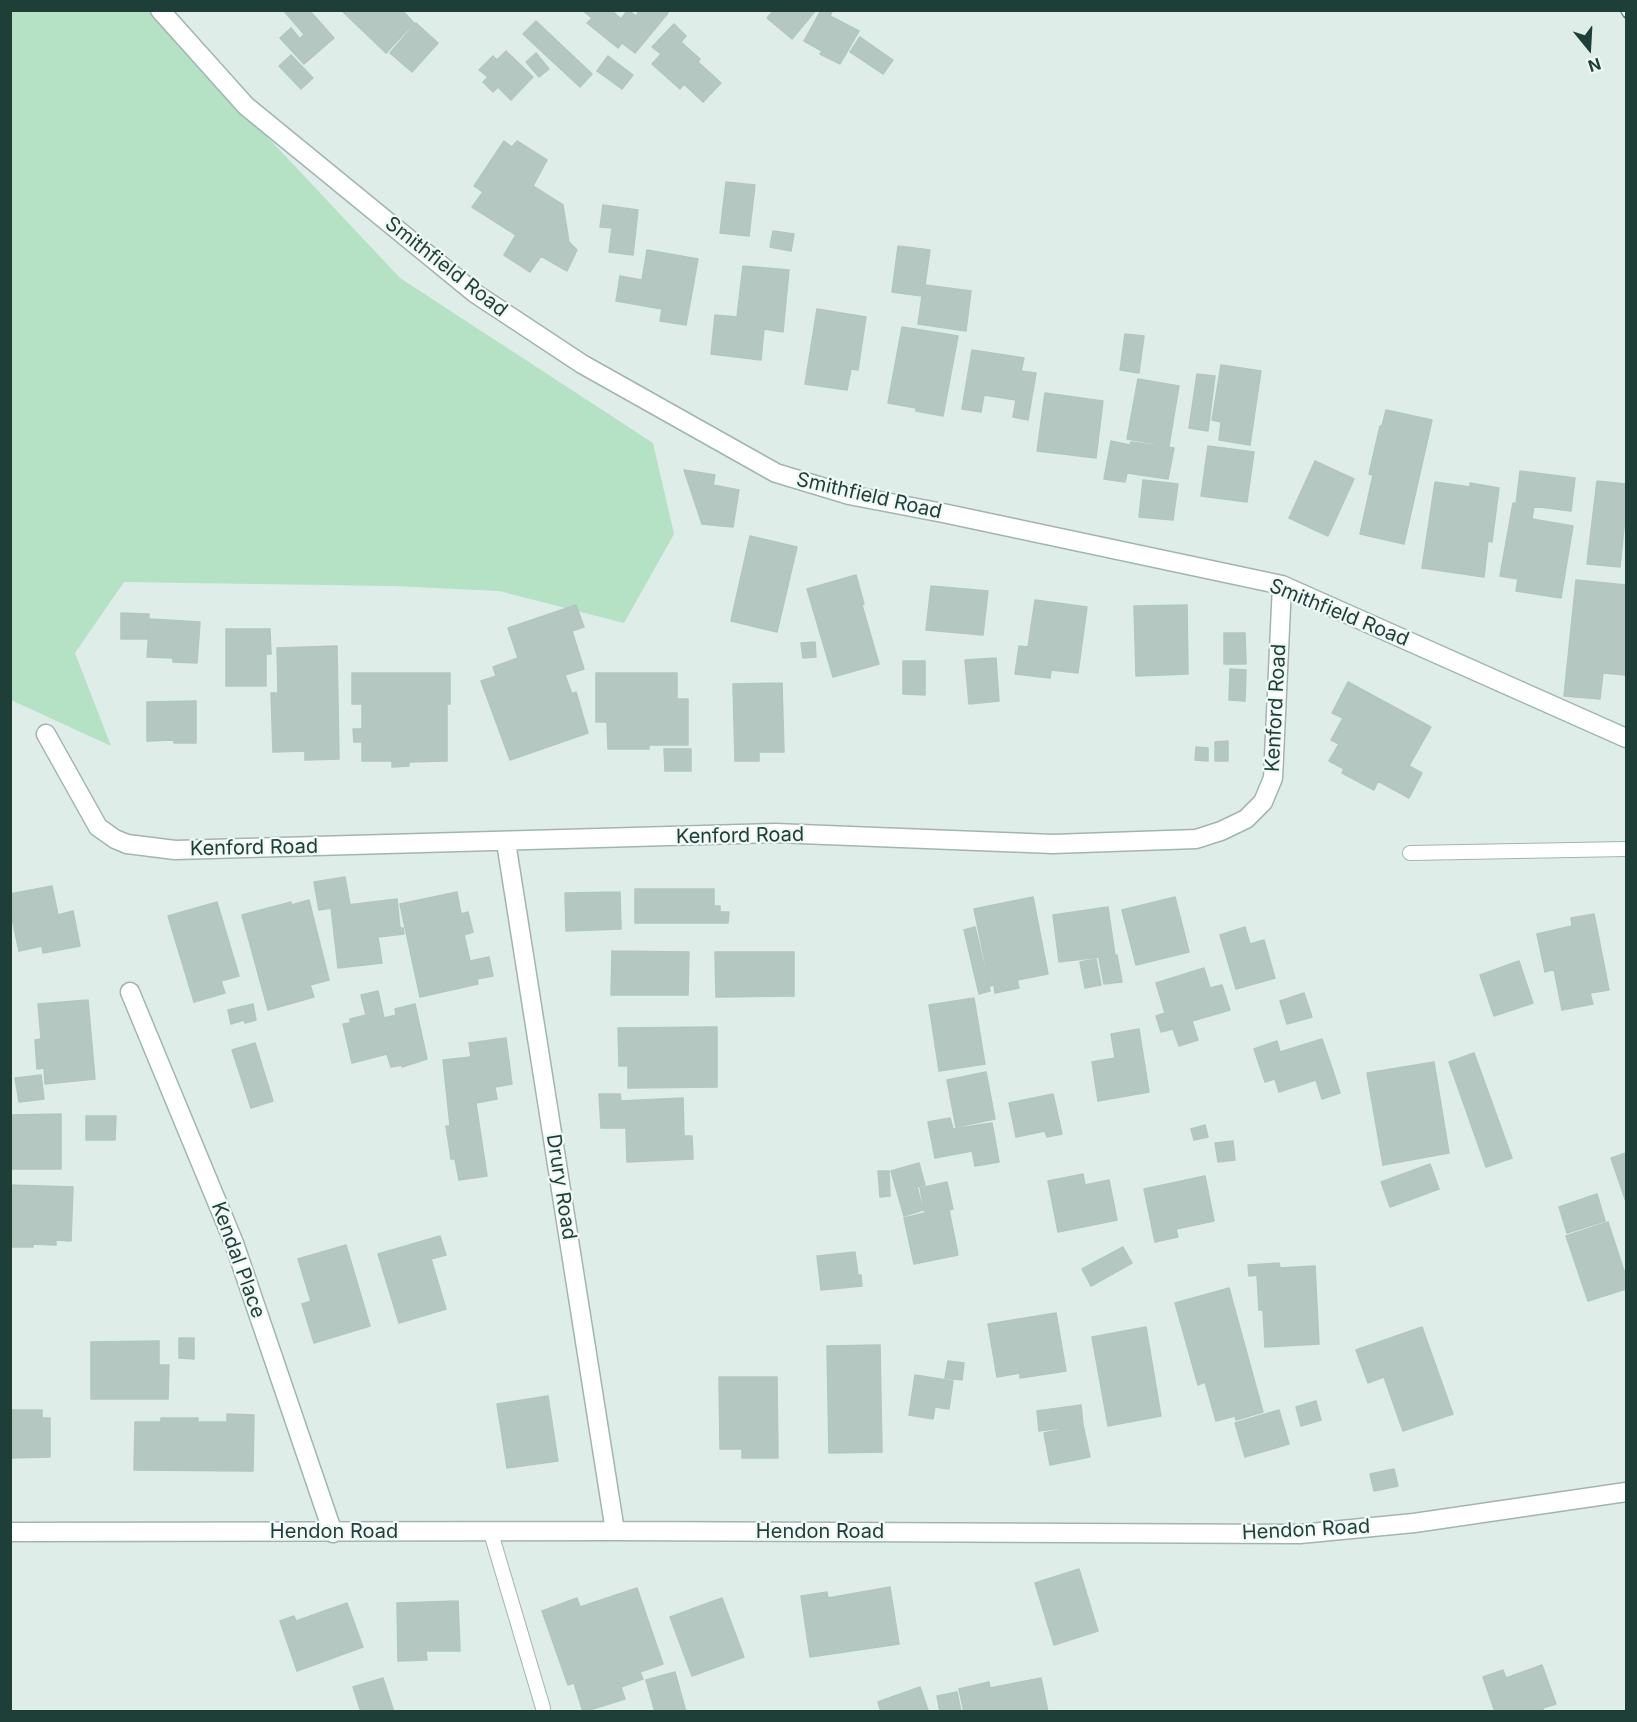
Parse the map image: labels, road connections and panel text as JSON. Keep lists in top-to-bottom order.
{
  "streets": {
    "street": [
      "Smithfield Road",
      "Kenford Road",
      "Drury Road",
      "Kendal Place",
      "Hendon Road"
    ]
  },
  "crossings": [
    ["Smithfield Road", "Kenford Road"],
    ["Kenford Road", "Drury Road"],
    ["Drury Road", "Hendon Road"],
    ["Kendal Place", "Hendon Road"]
  ],
  "north": "bottom"
}
